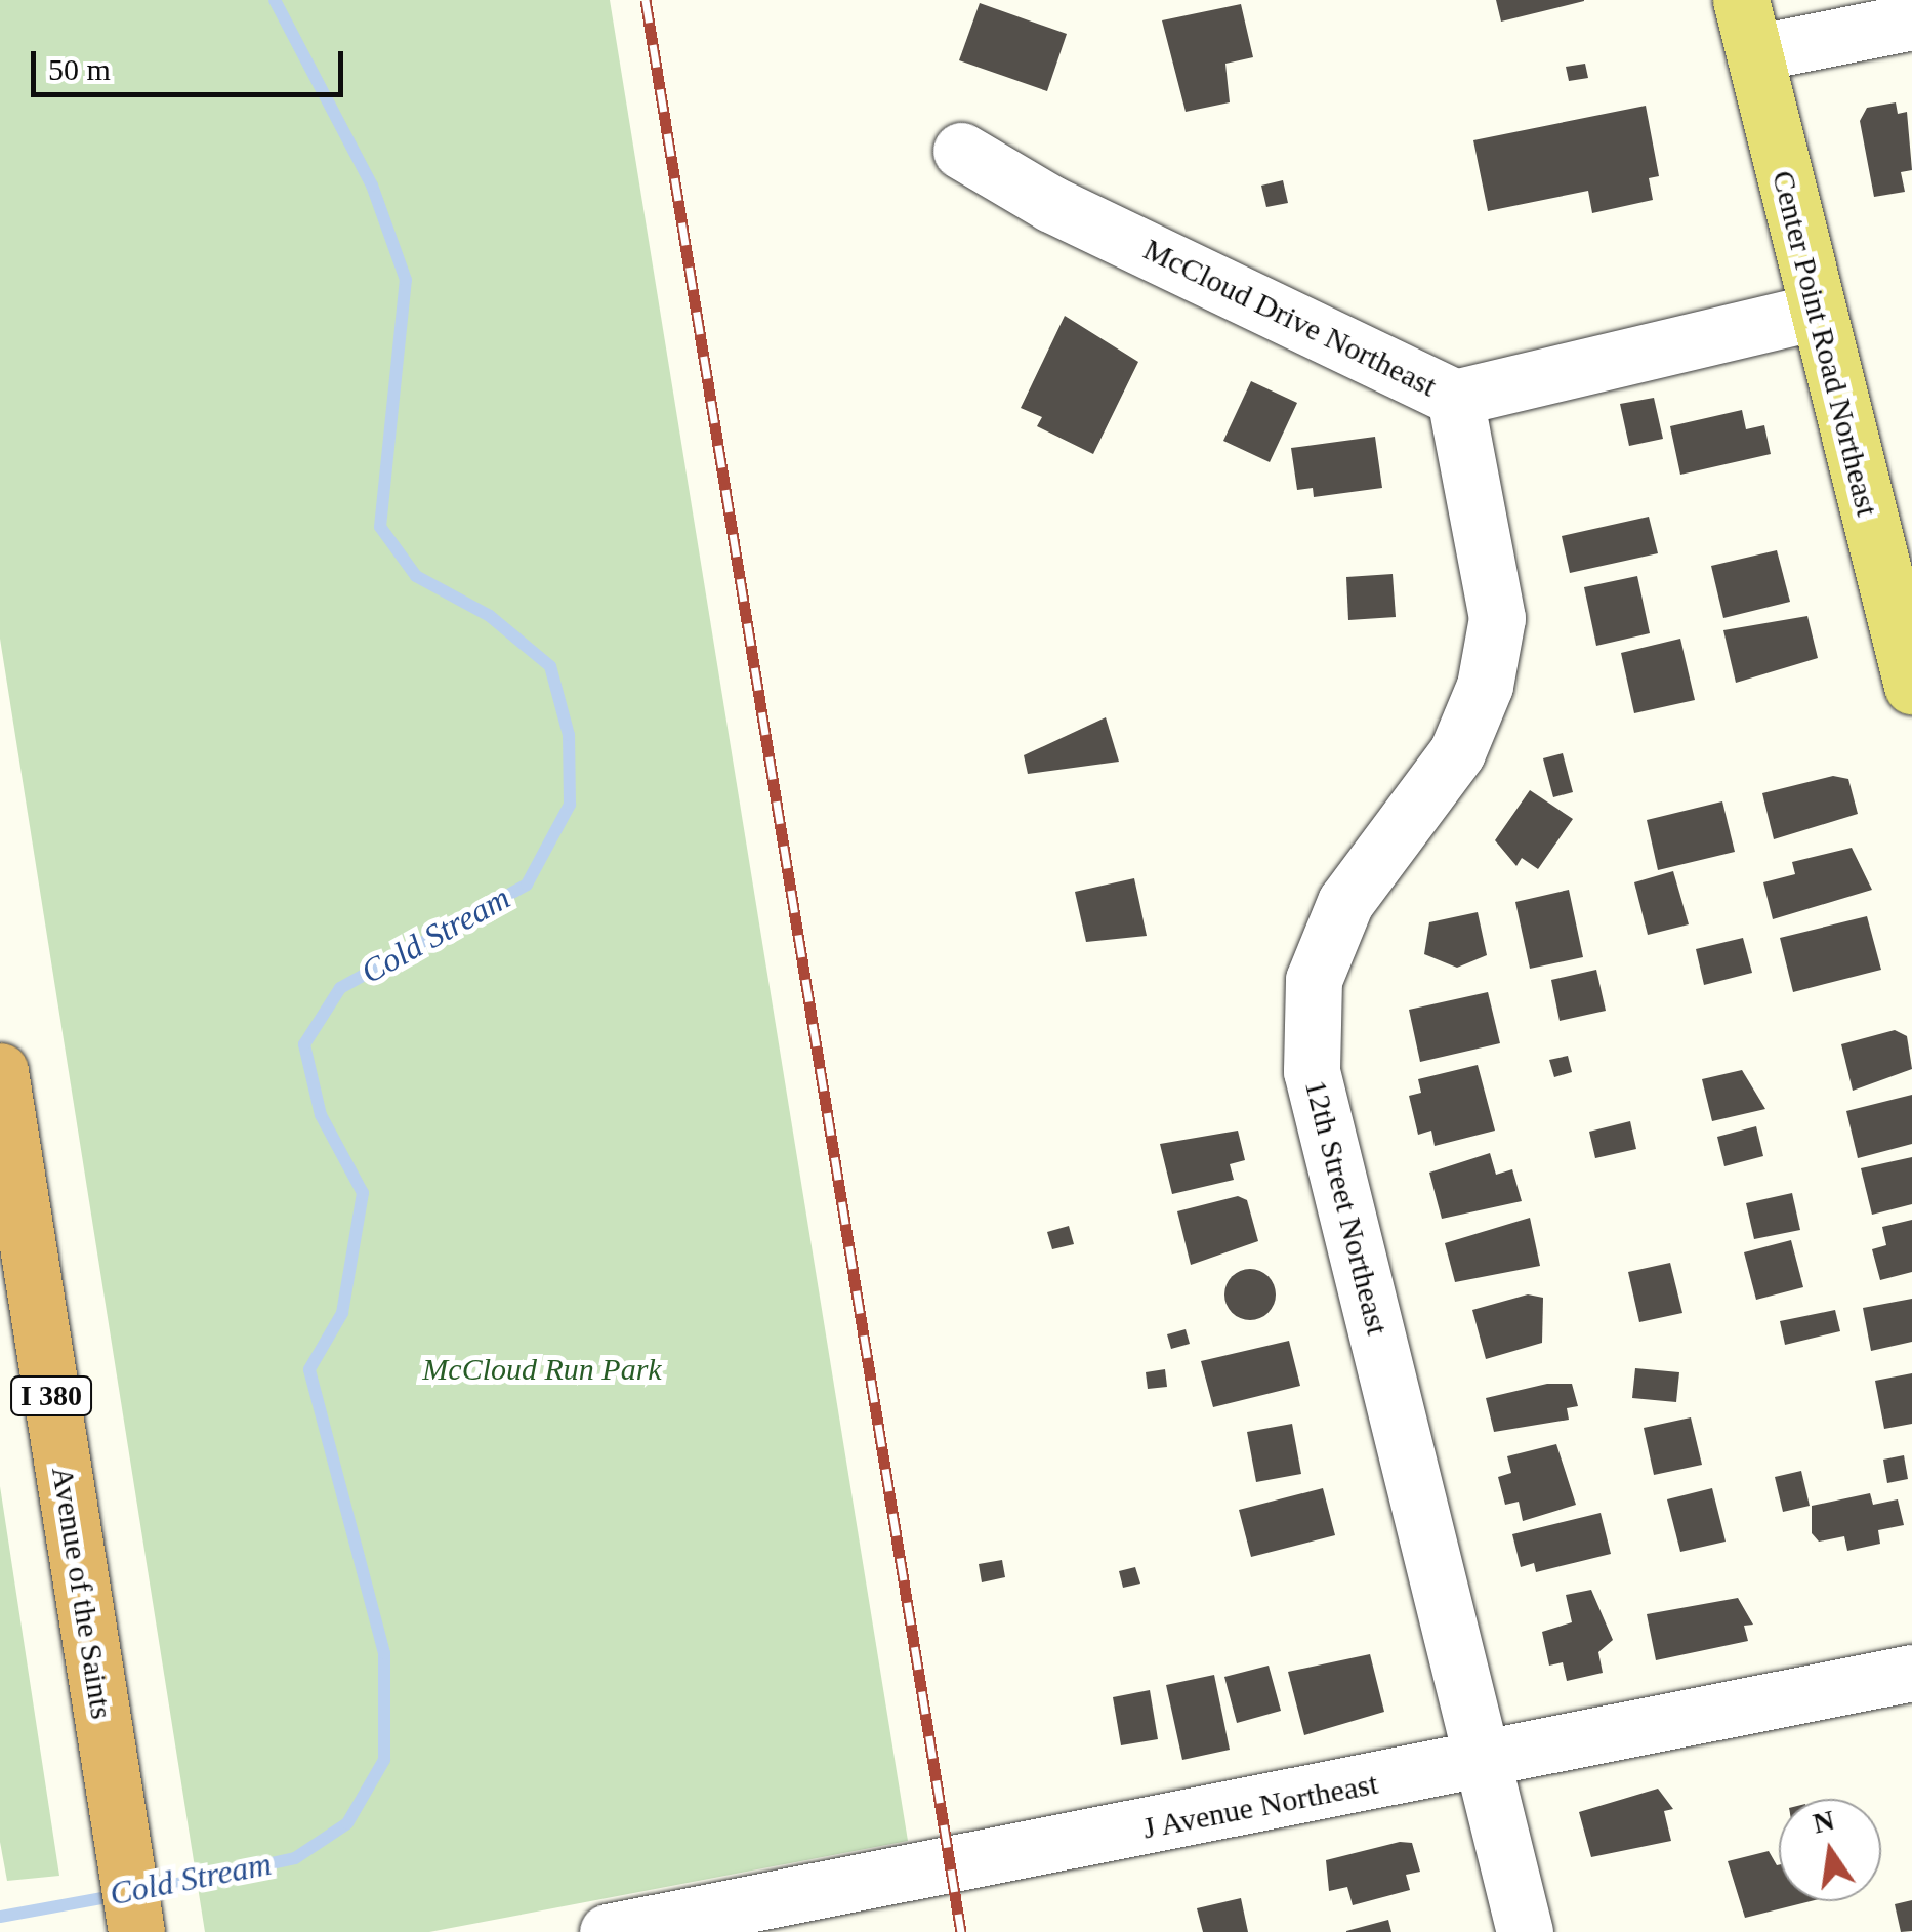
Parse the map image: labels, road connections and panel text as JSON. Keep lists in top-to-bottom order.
{
  "streets": {
    "highway": ["I 380", "Avenue of the Saints"],
    "main road": ["Center Point Road Northeast"],
    "street": ["McCloud Drive Northeast", "12th Street Northeast", "J Avenue Northeast"]
  },
  "crossings": [
    ["McCloud Drive Northeast", "Center Point Road Northeast"],
    ["McCloud Drive Northeast", "12th Street Northeast"],
    ["12th Street Northeast", "J Avenue Northeast"]
  ],
  "water": ["Cold Stream"],
  "parks": ["McCloud Run Park"],
  "scale_bar": "50 m",
  "north": "top"
}
